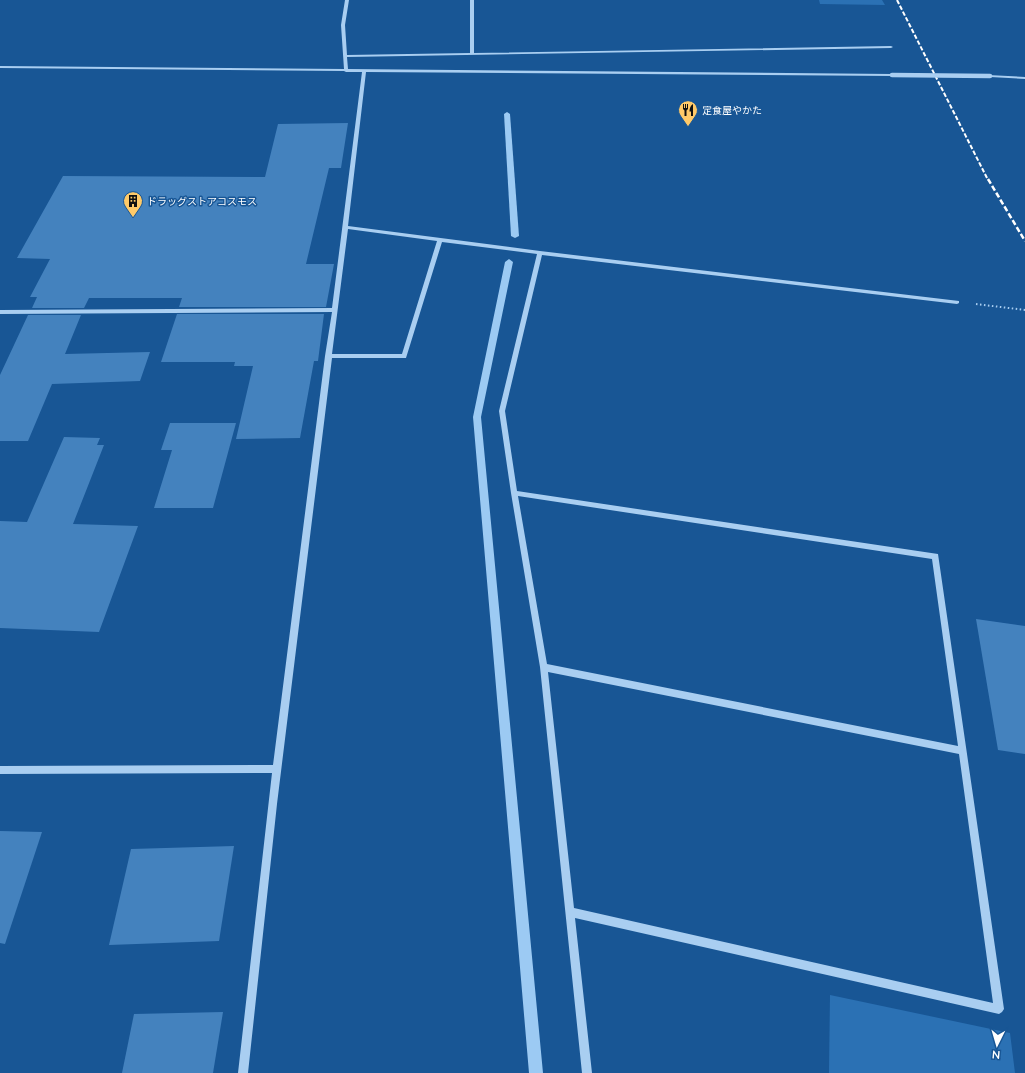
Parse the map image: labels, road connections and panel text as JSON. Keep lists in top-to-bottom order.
{
  "places": {
    "restaurant": ["定食屋やかた"],
    "building": ["ドラッグストアコスモス"]
  },
  "north": "bottom"
}
